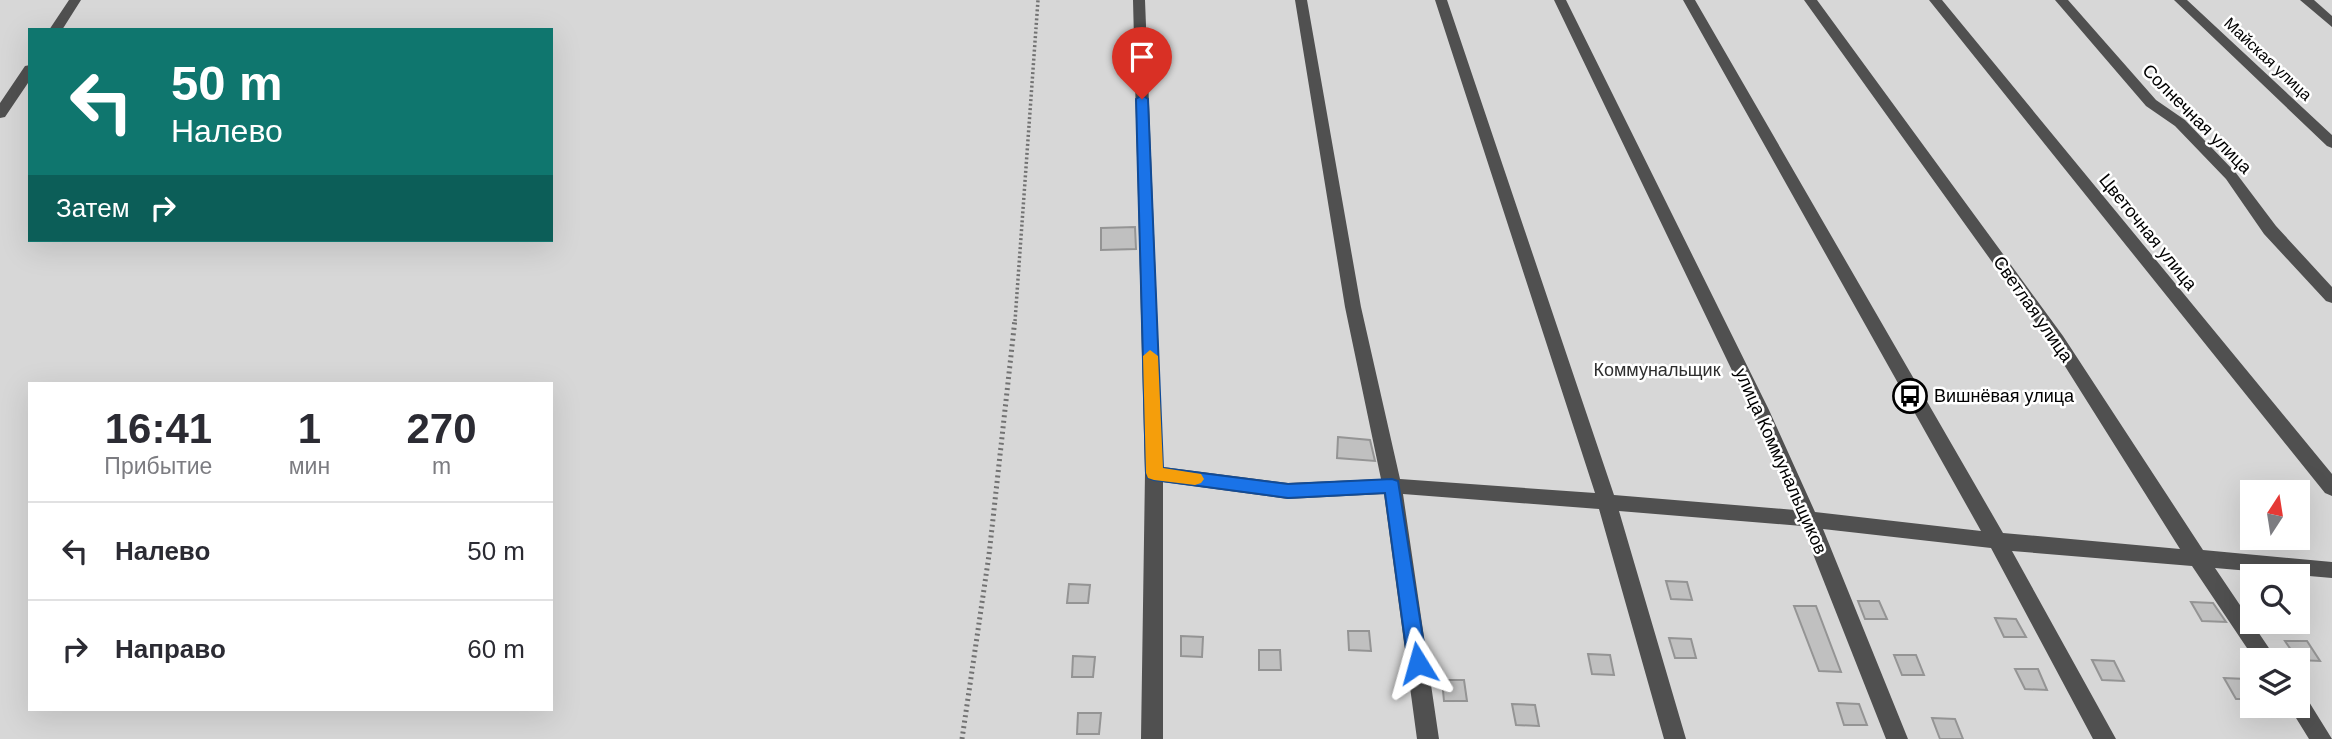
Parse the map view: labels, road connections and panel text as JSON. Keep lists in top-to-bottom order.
{
  "streets": {
    "street": [
      "Майская улица",
      "Солнечная улица",
      "Цветочная улица",
      "Светлая улица",
      "улица Коммунальщиков"
    ]
  },
  "parks": ["Коммунальщик"],
  "places": {
    "bus stop": ["Вишнёвая улица"]
  },
  "north": "top",
  "page": {
    "turn": ["50 m", "Налево"],
    "then": "Затем",
    "eta": [
      "16:41",
      "Прибытие",
      "1",
      "мин",
      "270",
      "m"
    ],
    "list": [
      {
        "name": "Налево",
        "value": "50 m"
      },
      {
        "name": "Направо",
        "value": "60 m"
      }
    ]
  }
}
